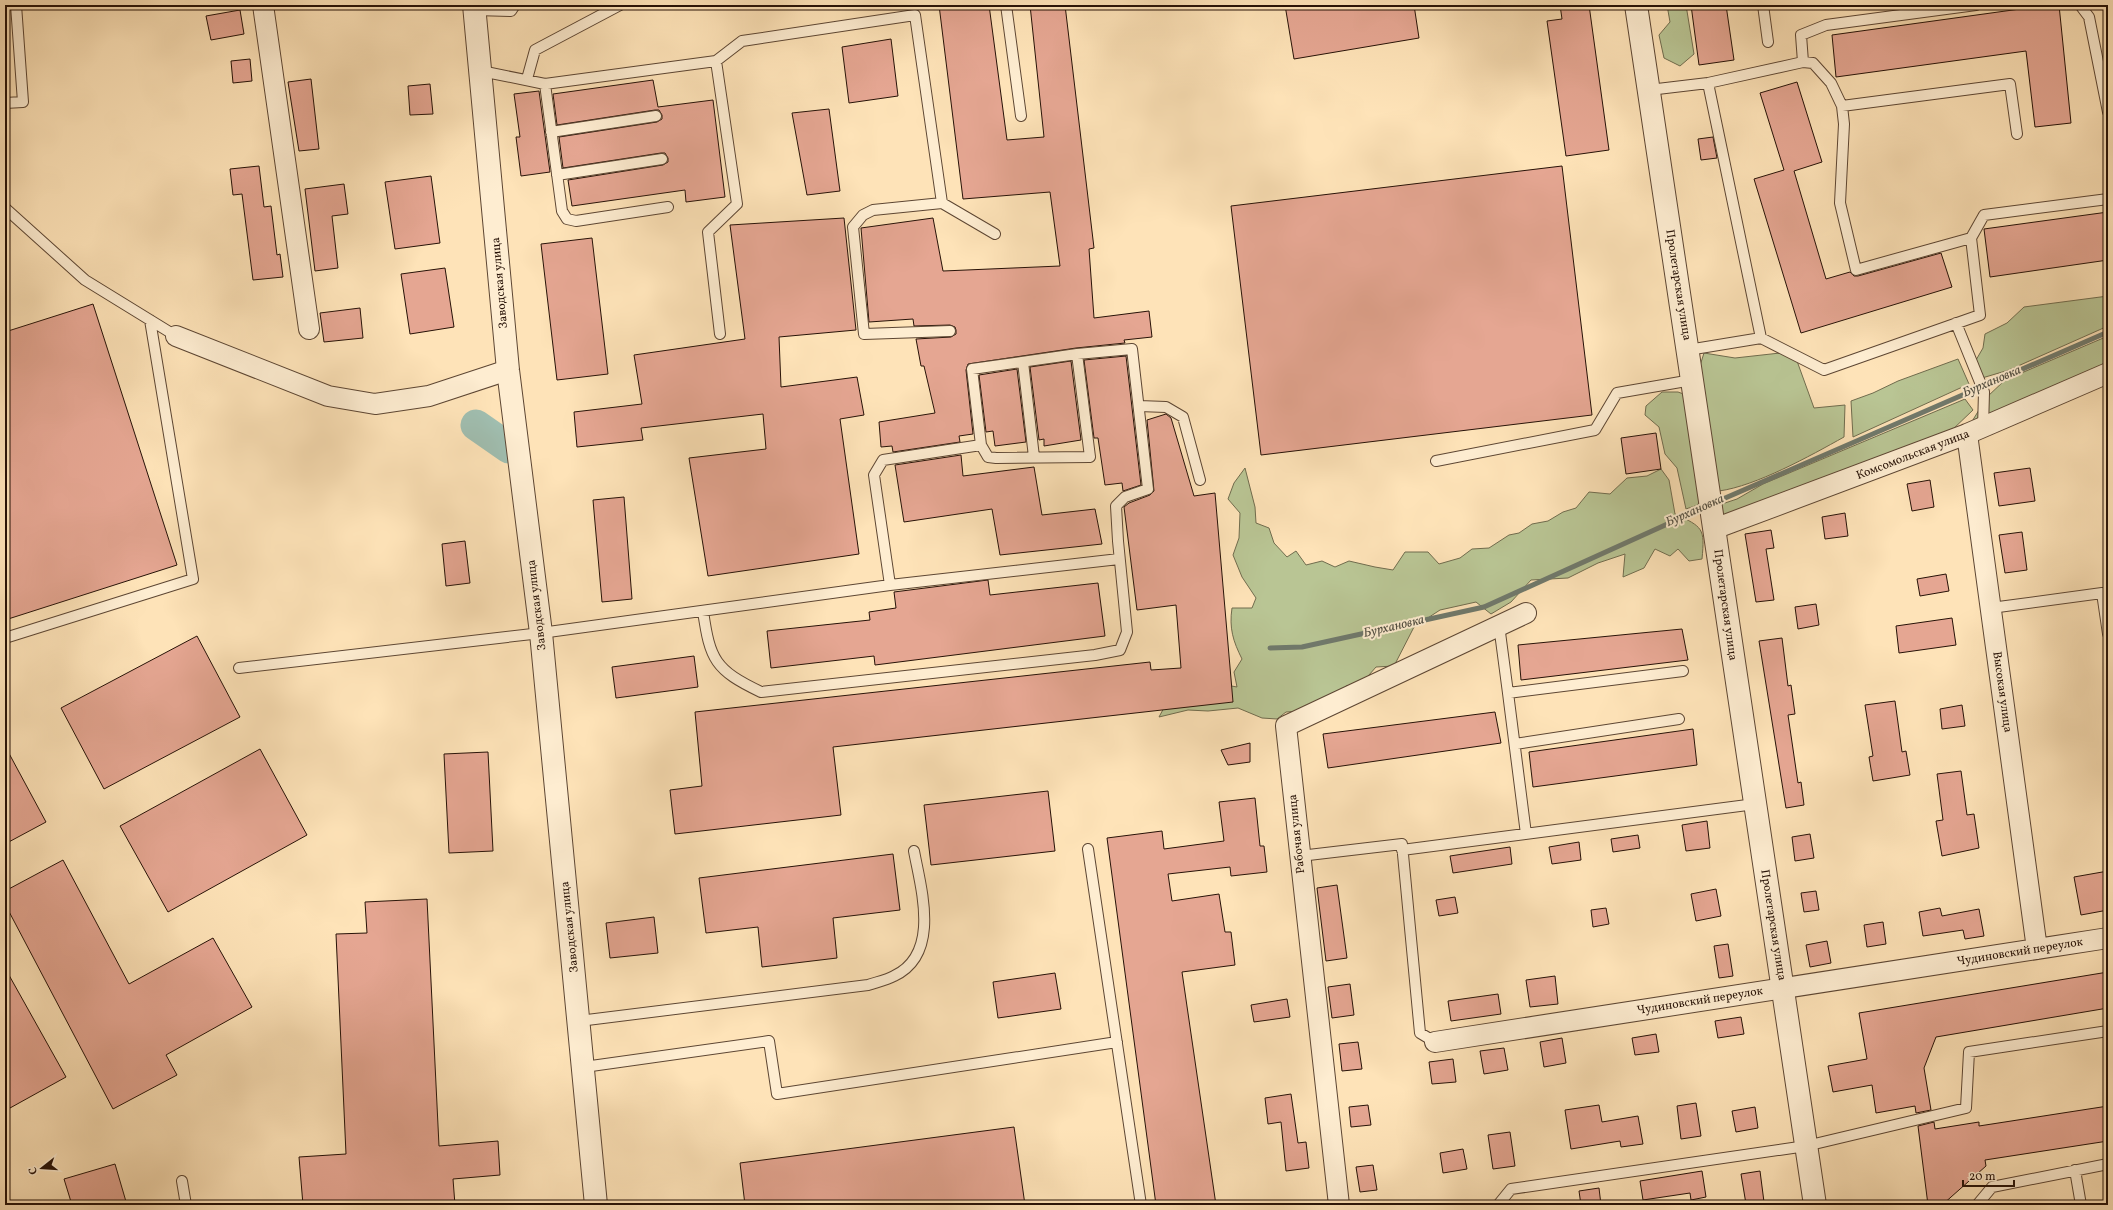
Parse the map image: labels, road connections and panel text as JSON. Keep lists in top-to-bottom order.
{
  "streets": {
    "street": [
      "Заводская улица",
      "Пролетарская улица",
      "Комсомольская улица",
      "Высокая улица",
      "Рабочая улица",
      "Чудиновский переулок"
    ]
  },
  "crossings": [
    ["Пролетарская улица", "Комсомольская улица"],
    ["Пролетарская улица", "Чудиновский переулок"],
    ["Комсомольская улица", "Высокая улица"],
    ["Высокая улица", "Чудиновский переулок"]
  ],
  "water": ["Бурхановка"],
  "scale_bar": "20 m",
  "north": "left"
}
